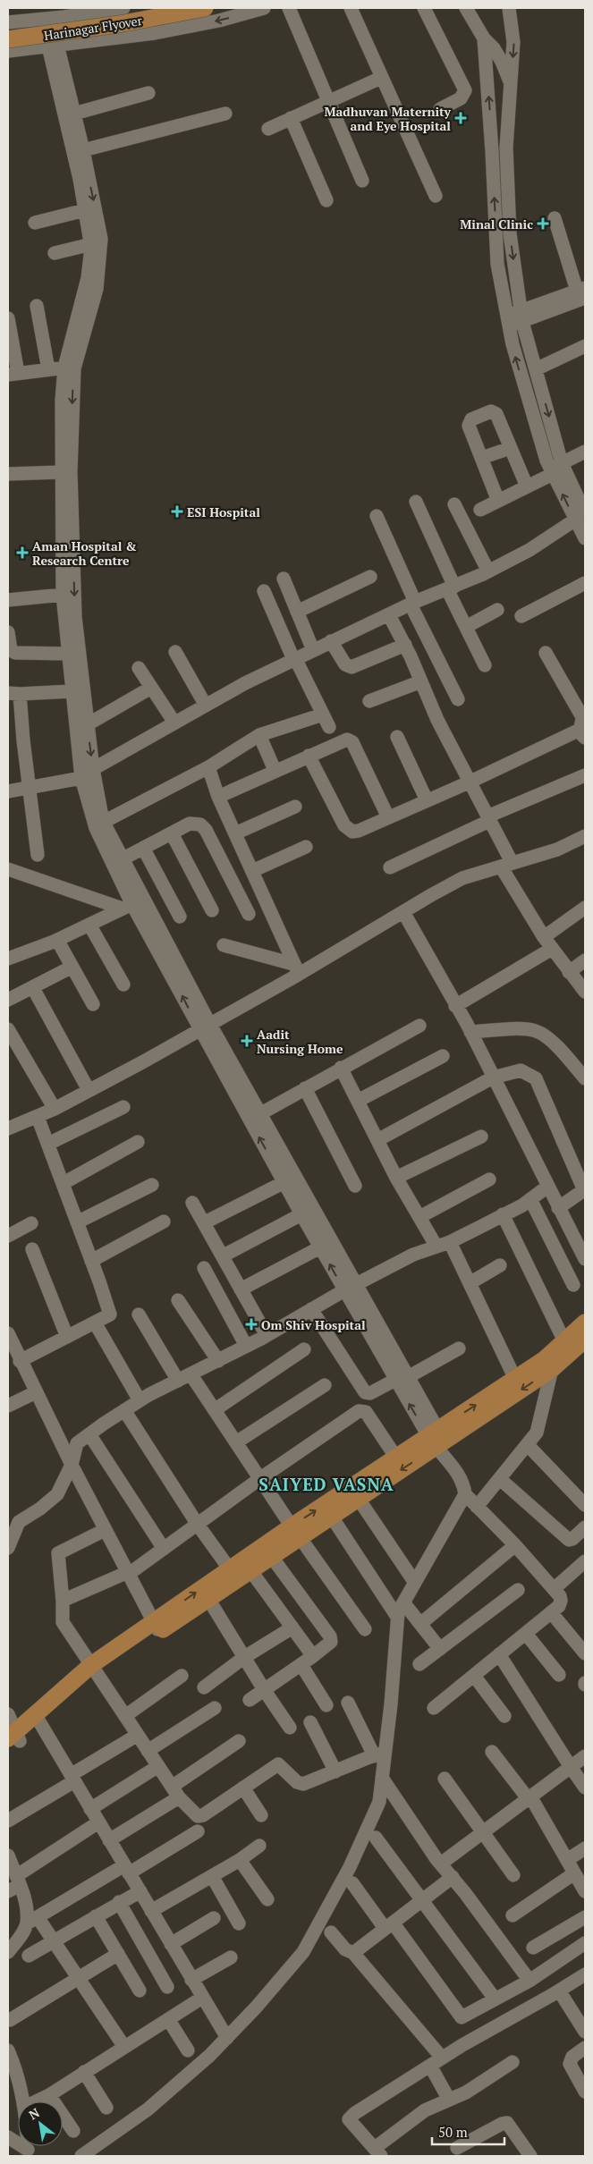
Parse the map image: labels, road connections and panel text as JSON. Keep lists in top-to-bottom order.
{
  "streets": {
    "main road": ["Harinagar Flyover"]
  },
  "districts": ["SAIYED VASNA"],
  "places": {
    "health": [
      "Madhuvan Maternity and Eye Hospital",
      "Minal Clinic",
      "ESI Hospital",
      "Aman Hospital & Research Centre",
      "Aadit Nursing Home",
      "Om Shiv Hospital"
    ]
  },
  "scale_bar": "50 m",
  "north": "top left"
}
